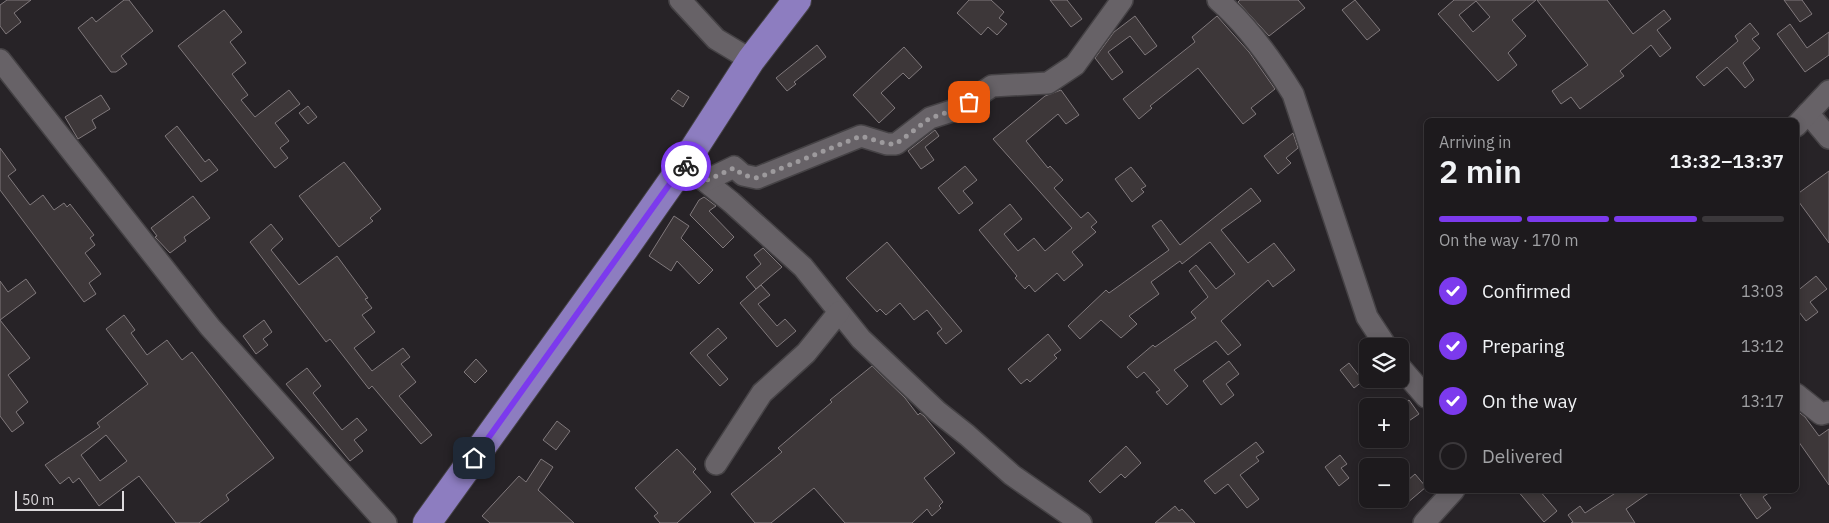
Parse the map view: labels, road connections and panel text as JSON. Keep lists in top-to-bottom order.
{
  "scale_bar": "50 m",
  "page": {
    "heading": ["2 min", "Arriving in", "13:32–13:37"],
    "bar": "On the way · 170 m",
    "list": [
      ["Confirmed", "13:03"],
      ["Preparing", "13:12"],
      ["On the way", "13:17"],
      "Delivered"
    ],
    "map_buttons": ["+", "−"],
    "scale": "50 m"
  }
}
